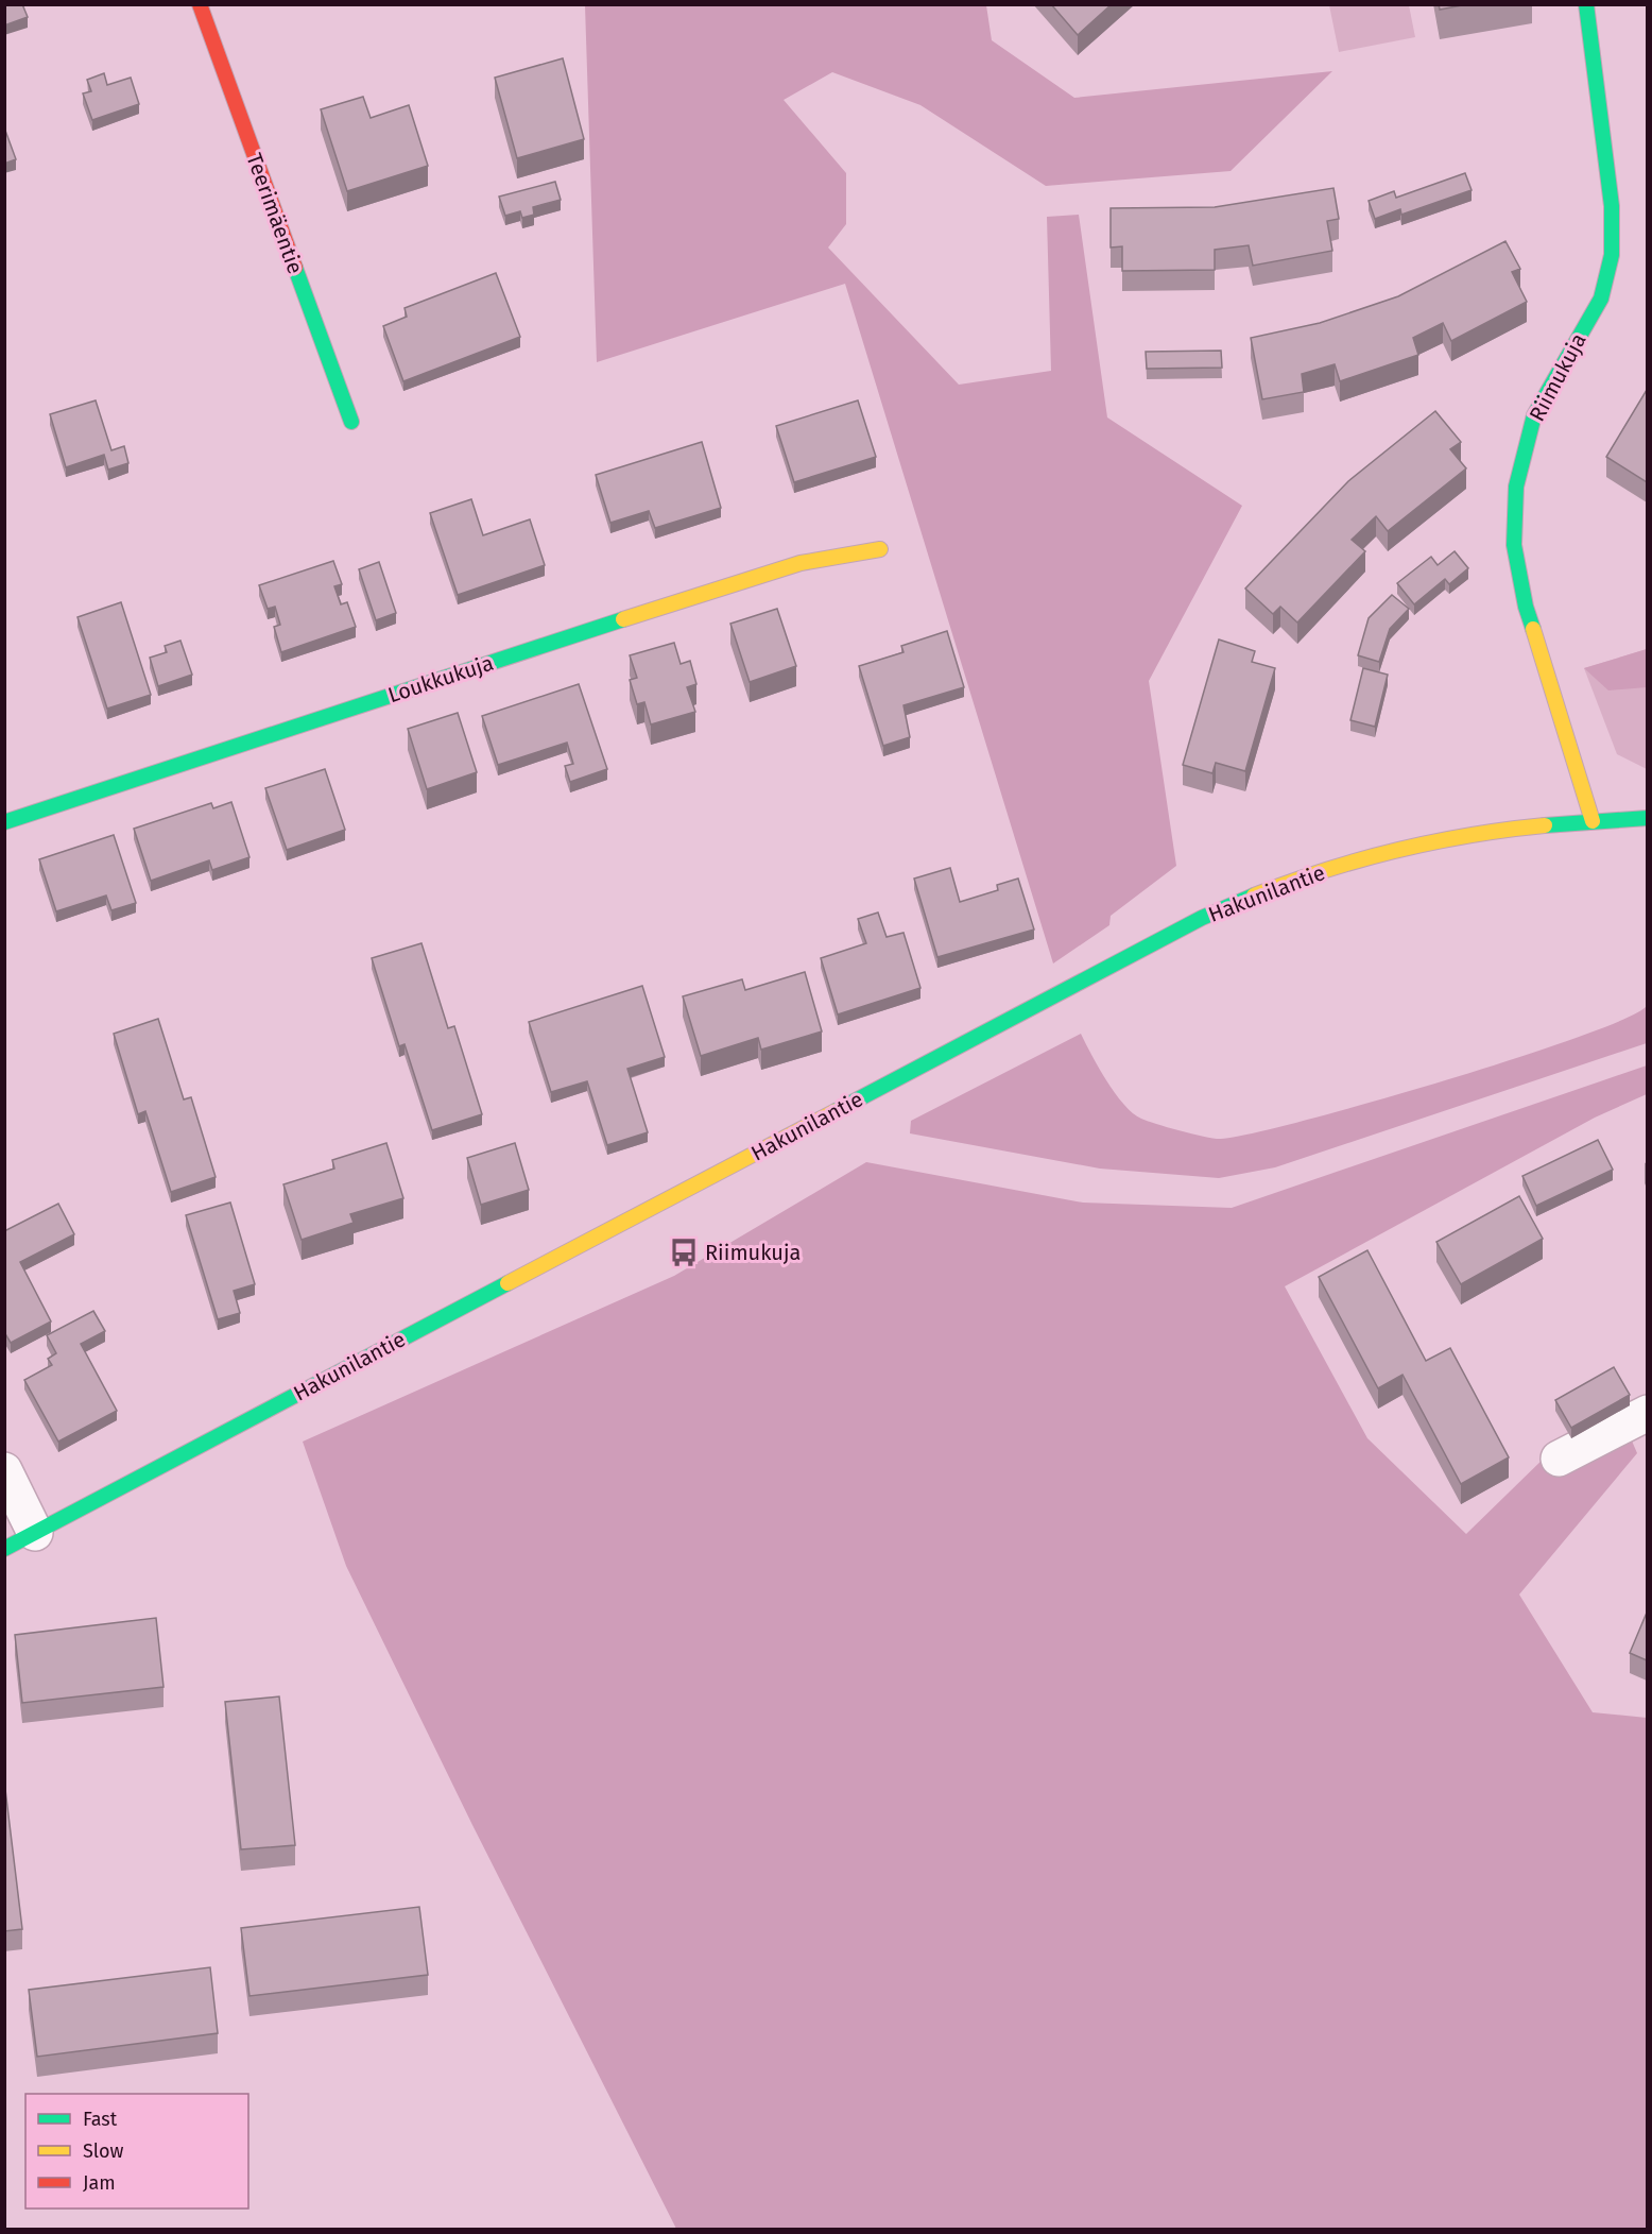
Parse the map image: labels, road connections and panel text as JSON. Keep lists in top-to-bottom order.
{
  "streets": {
    "street": [
      "Teerimäentie",
      "Riimukuja",
      "Loukkukuja",
      "Hakunilantie"
    ]
  },
  "crossings": [
    ["Riimukuja", "Hakunilantie"]
  ],
  "places": {
    "bus stop": ["Riimukuja"]
  },
  "legend": ["Fast", "Slow", "Jam"]
}
